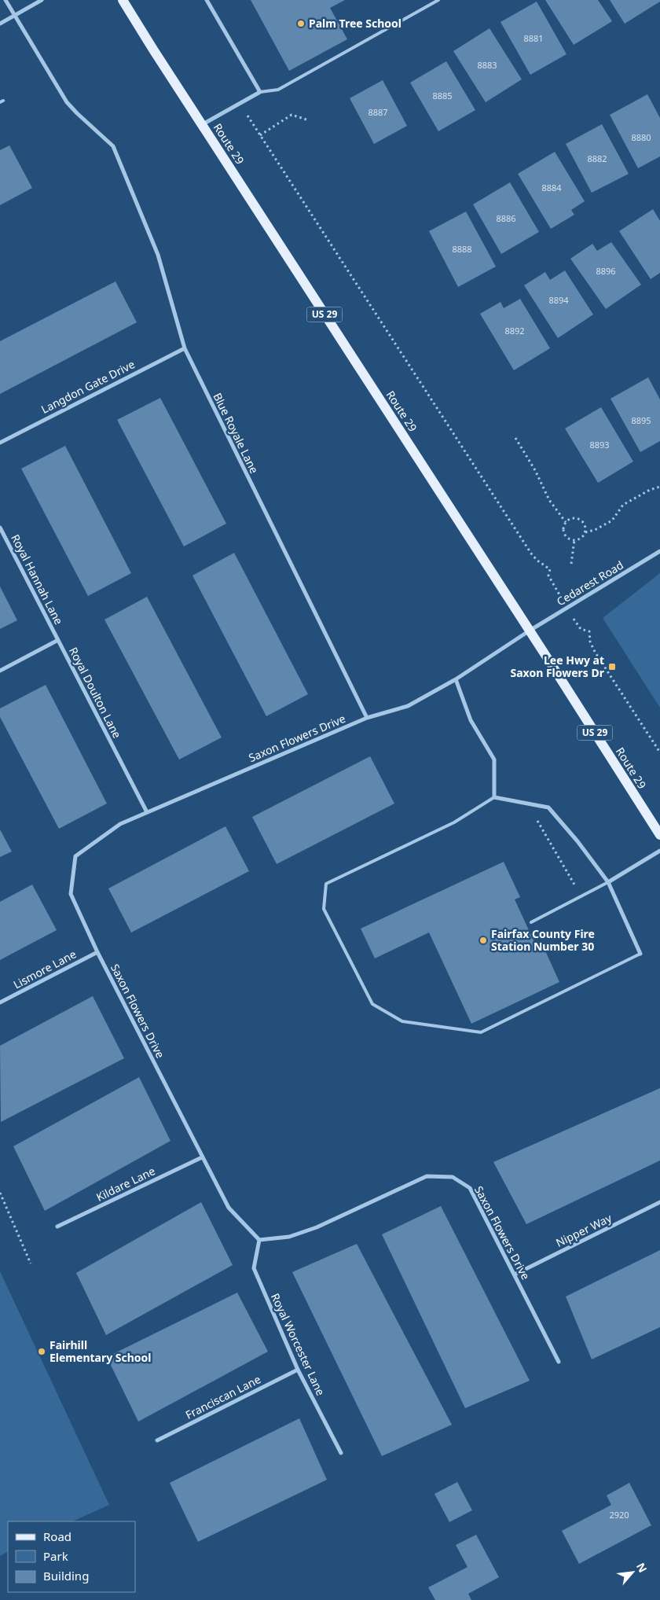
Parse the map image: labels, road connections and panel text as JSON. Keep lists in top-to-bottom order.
{
  "streets": {
    "main road": ["Route 29", "US 29"],
    "street": [
      "Langdon Gate Drive",
      "Blue Royale Lane",
      "Royal Hannah Lane",
      "Cedarest Road",
      "Royal Doulton Lane",
      "Saxon Flowers Drive",
      "Lismore Lane",
      "Kildare Lane",
      "Nipper Way",
      "Royal Worcester Lane",
      "Franciscan Lane"
    ]
  },
  "crossings": [
    ["Route 29", "Cedarest Road"],
    ["Route 29", "Saxon Flowers Drive"],
    ["Langdon Gate Drive", "Blue Royale Lane"],
    ["Blue Royale Lane", "Saxon Flowers Drive"],
    ["Royal Hannah Lane", "Royal Doulton Lane"],
    ["Cedarest Road", "Saxon Flowers Drive"],
    ["Royal Doulton Lane", "Saxon Flowers Drive"],
    ["Saxon Flowers Drive", "Lismore Lane"],
    ["Saxon Flowers Drive", "Kildare Lane"],
    ["Saxon Flowers Drive", "Nipper Way"],
    ["Saxon Flowers Drive", "Royal Worcester Lane"],
    ["Royal Worcester Lane", "Franciscan Lane"]
  ],
  "places": {
    "other": ["Palm Tree School", "Fairfax County Fire Station Number 30", "Fairhill Elementary School"],
    "transit": ["Lee Hwy at Saxon Flowers Dr"]
  },
  "house_numbers": [
    "8881",
    "8883",
    "8885",
    "8887",
    "8880",
    "8882",
    "8884",
    "8886",
    "8888",
    "8896",
    "8894",
    "8892",
    "8895",
    "8893",
    "2920"
  ],
  "legend": ["Road", "Park", "Building"],
  "north": "top right"
}
